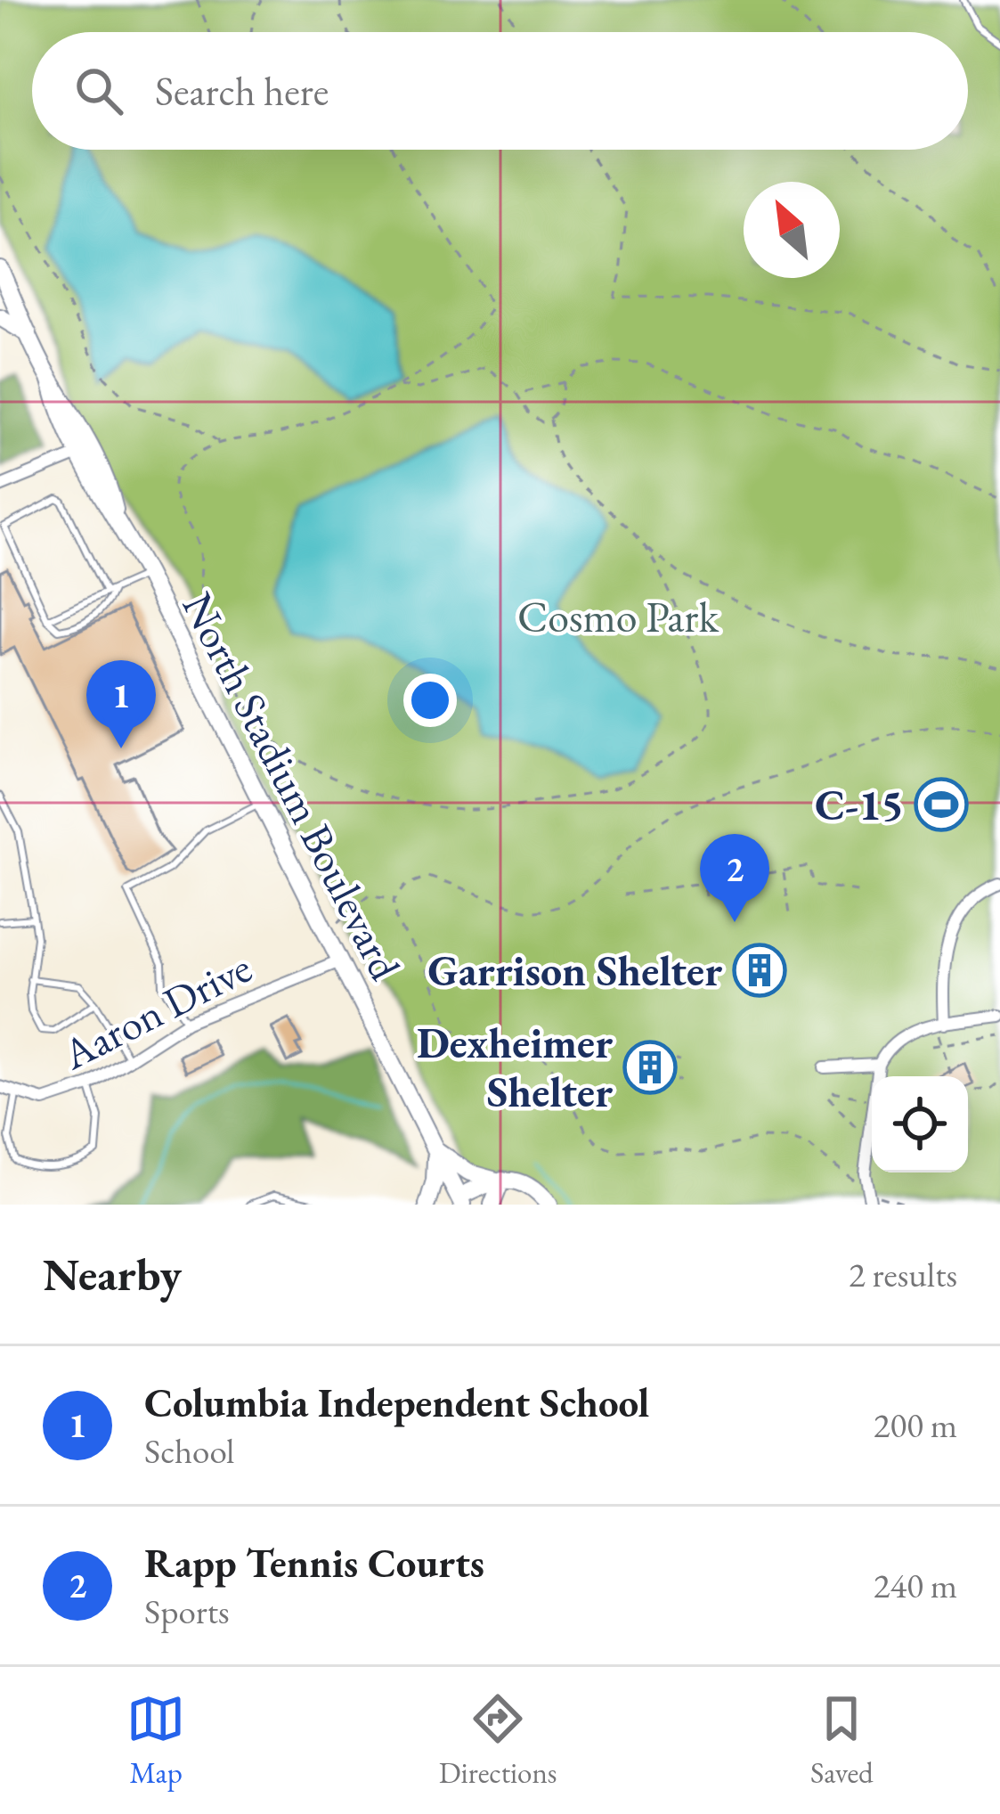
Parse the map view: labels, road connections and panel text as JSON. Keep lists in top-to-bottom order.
{
  "streets": {
    "main road": ["North Stadium Boulevard"],
    "street": ["Aaron Drive"]
  },
  "crossings": [
    ["North Stadium Boulevard", "Aaron Drive"]
  ],
  "parks": ["Cosmo Park"],
  "places": {
    "sports": ["C-15"],
    "building": ["Garrison Shelter", "Dexheimer Shelter"]
  },
  "north": "top left",
  "page": {
    "search": "Search here",
    "pins": ["1", "2"],
    "heading": ["Nearby", "2 results"],
    "list": [
      {
        "mark": "1",
        "name": "Columbia Independent School",
        "note": "School",
        "value": "200 m"
      },
      {
        "mark": "2",
        "name": "Rapp Tennis Courts",
        "note": "Sports",
        "value": "240 m"
      }
    ],
    "nav": ["Map", "Directions", "Saved"]
  }
}
